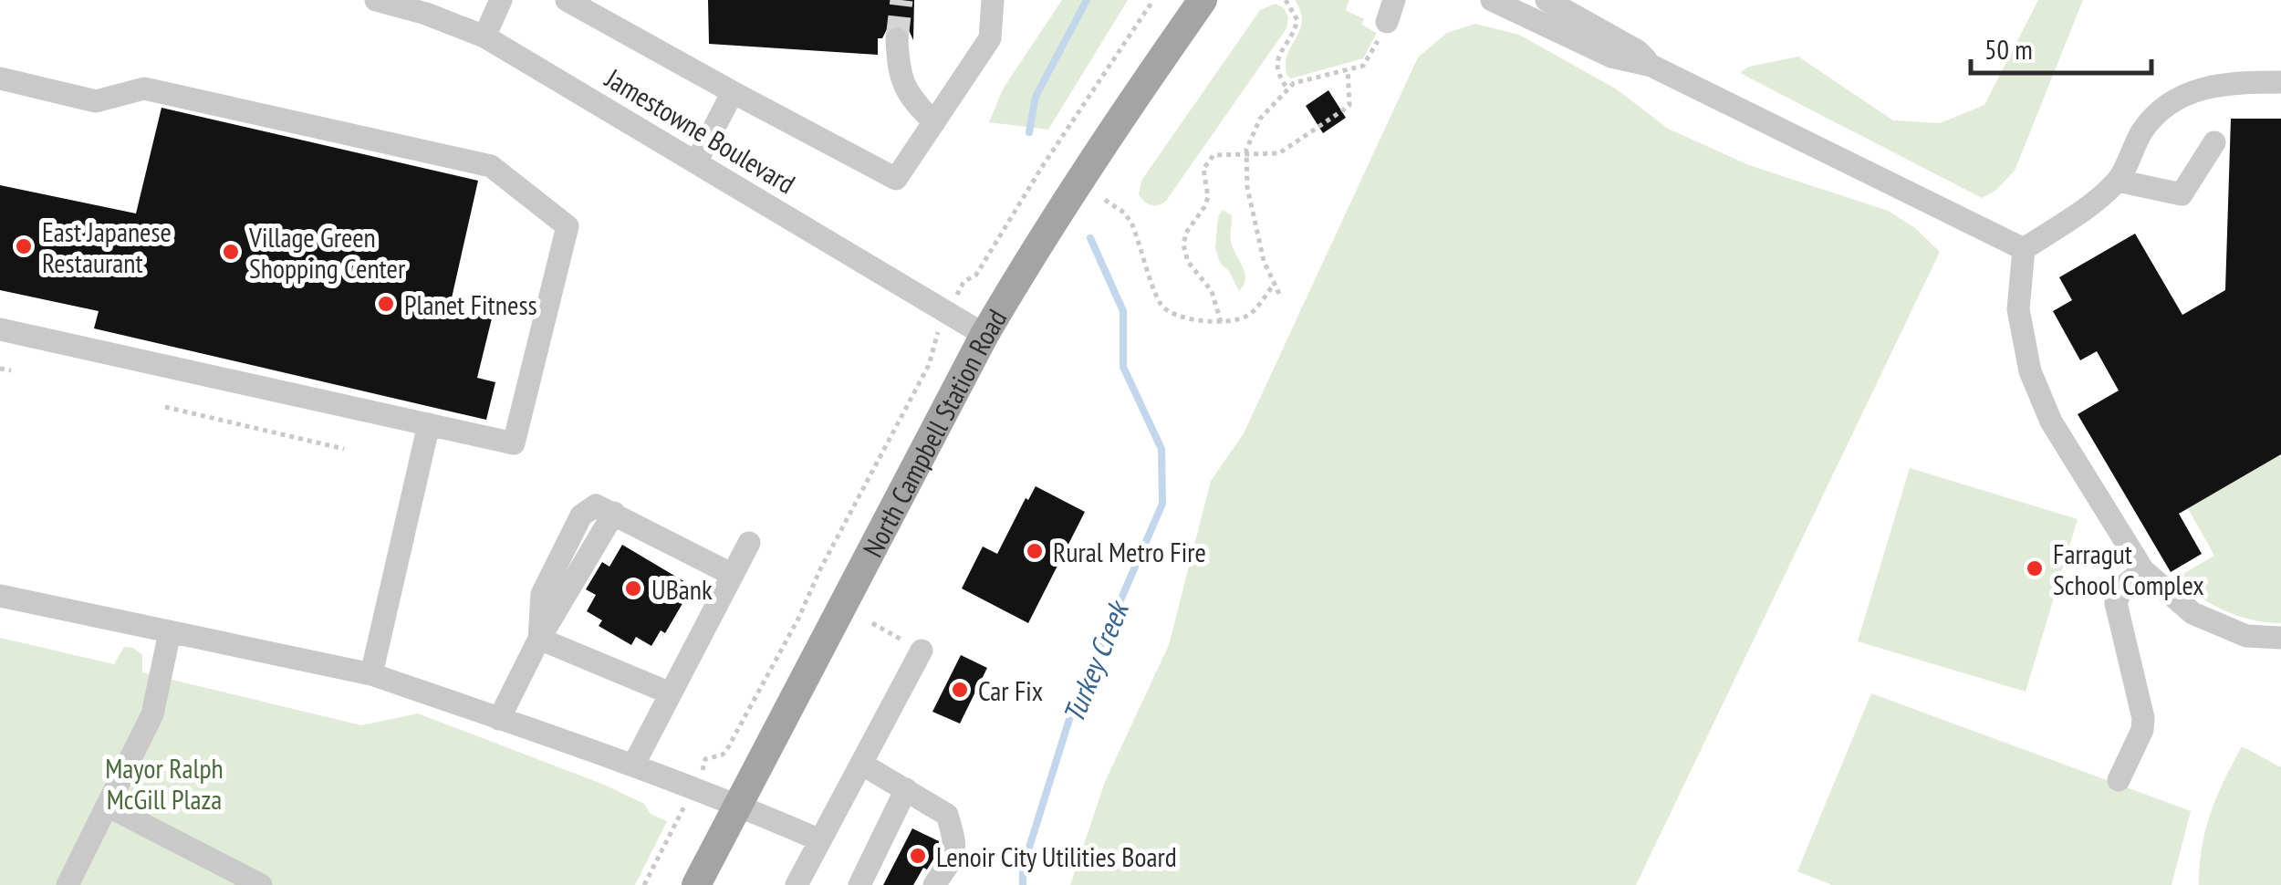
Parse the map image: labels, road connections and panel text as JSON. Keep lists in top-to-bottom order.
{
  "streets": {
    "main road": ["North Campbell Station Road"],
    "street": ["Jamestowne Boulevard"]
  },
  "crossings": [
    ["Jamestowne Boulevard", "North Campbell Station Road"]
  ],
  "water": ["Turkey Creek"],
  "parks": ["Mayor Ralph McGill Plaza"],
  "places": [
    "East Japanese Restaurant",
    "Village Green Shopping Center",
    "Planet Fitness",
    "Rural Metro Fire",
    "Farragut School Complex",
    "UBank",
    "Car Fix",
    "Lenoir City Utilities Board"
  ],
  "scale_bar": "50 m"
}
